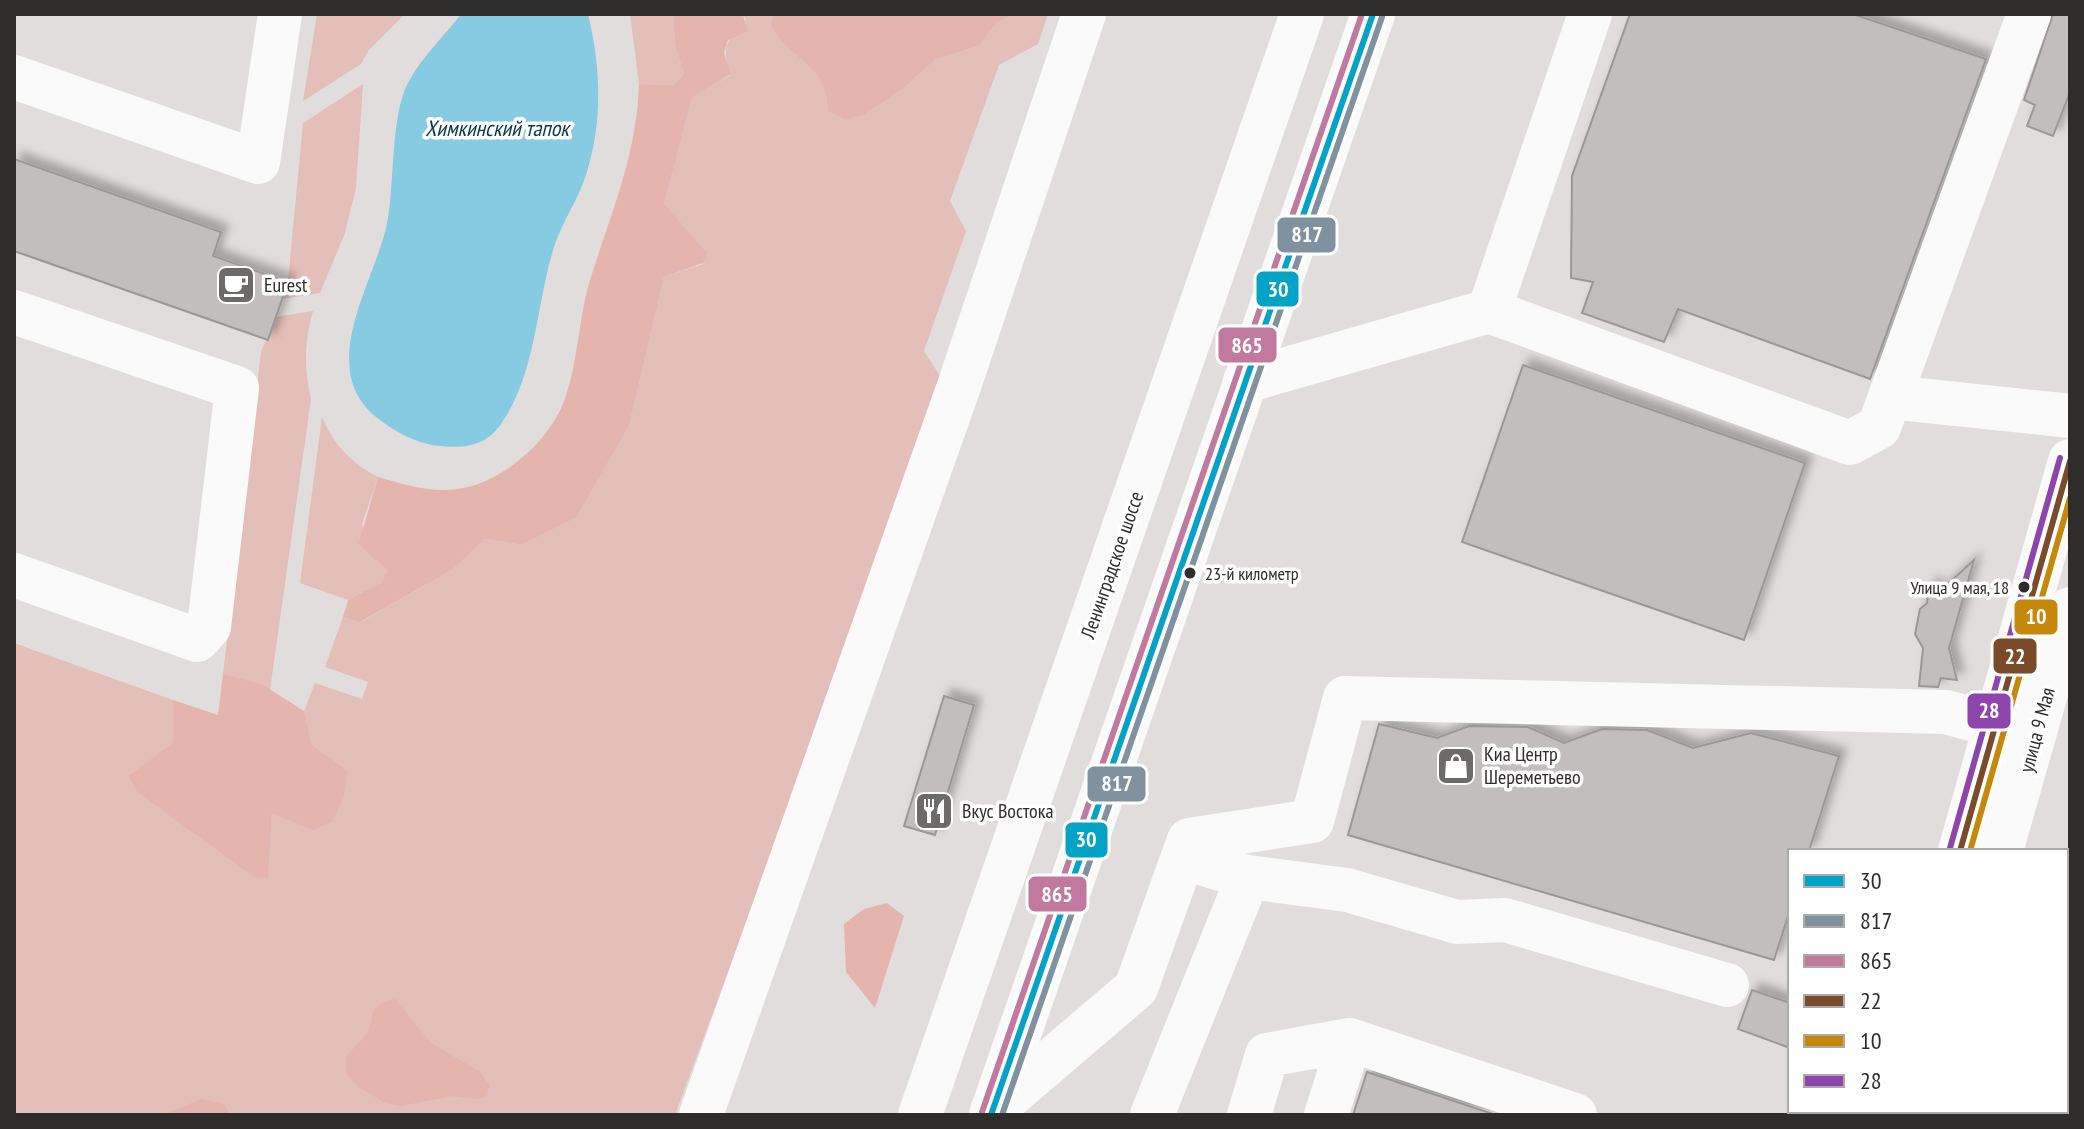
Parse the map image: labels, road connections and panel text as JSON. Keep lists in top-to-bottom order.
{
  "streets": {
    "main road": ["Ленинградское шоссе", "улица 9 Мая"]
  },
  "water": ["Химкинский тапок"],
  "places": {
    "cafe": ["Eurest"],
    "other": ["23-й километр", "Улица 9 мая, 18"],
    "shop": ["Киа Центр Шереметьево"],
    "restaurant": ["Вкус Востока"]
  },
  "lines": [
    "transit line 30",
    "transit line 865",
    "transit line 817",
    "transit line 28",
    "transit line 22",
    "transit line 10"
  ],
  "legend": [
    "30",
    "817",
    "865",
    "22",
    "10",
    "28"
  ]
}
